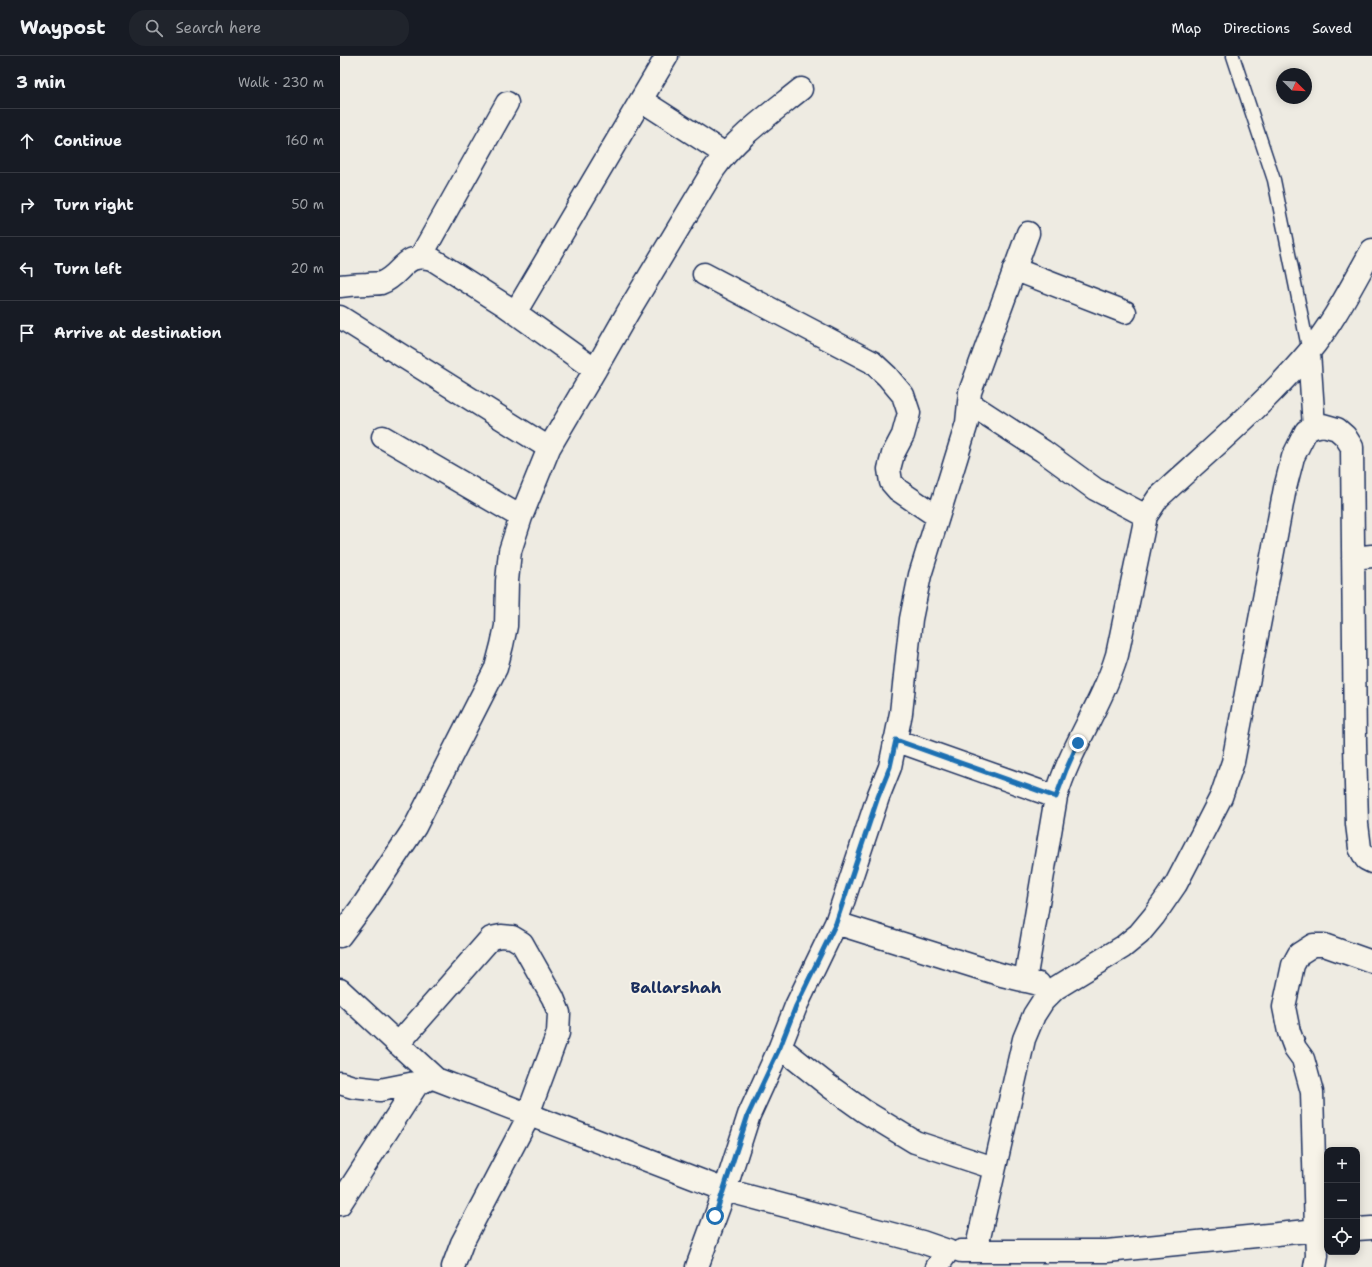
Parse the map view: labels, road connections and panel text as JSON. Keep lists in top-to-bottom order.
{
  "districts": ["Ballarshah"],
  "north": "bottom right",
  "page": {
    "header": "Waypost",
    "search": "Search here",
    "nav": ["Map", "Directions", "Saved"],
    "heading": ["3 min", "Walk · 230 m"],
    "list": [
      ["Continue", "160 m"],
      ["Turn right", "50 m"],
      ["Turn left", "20 m"],
      "Arrive at destination"
    ],
    "map_buttons": ["+", "−"]
  }
}
